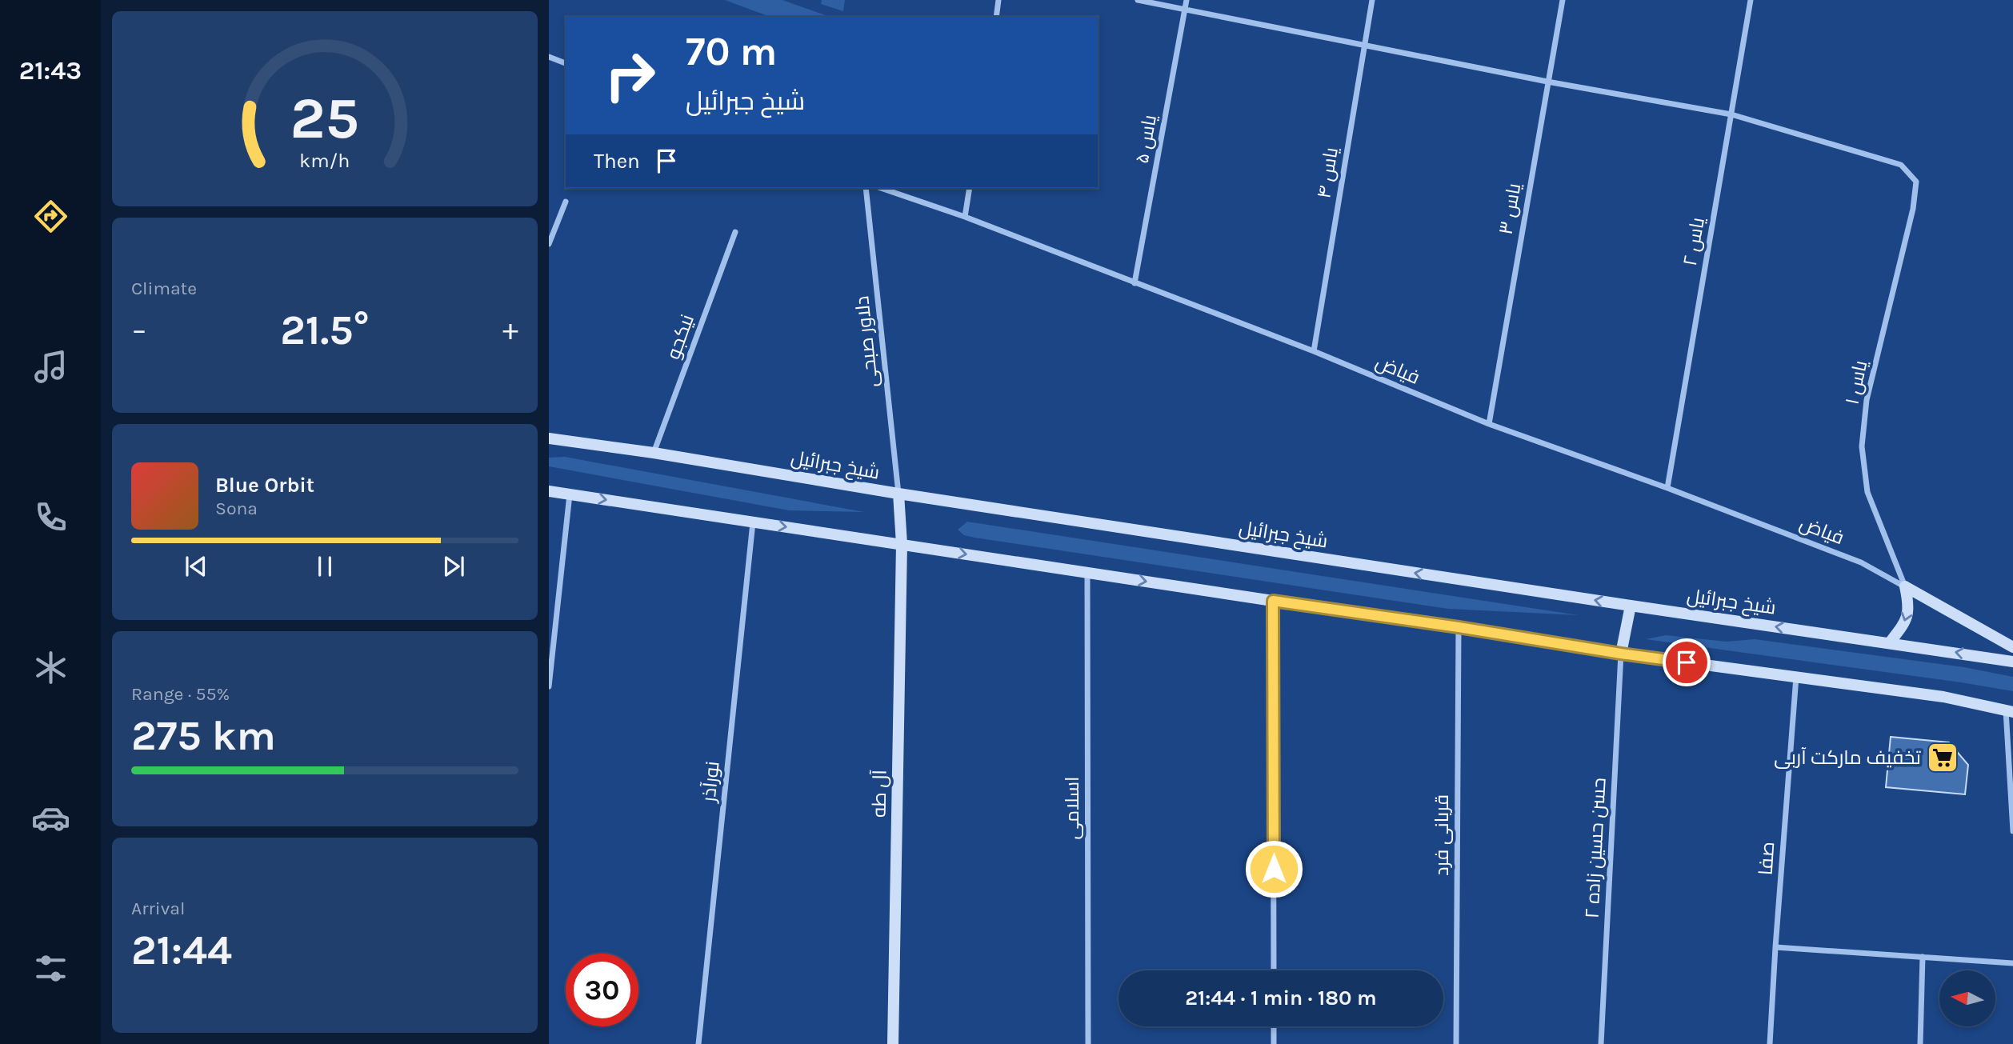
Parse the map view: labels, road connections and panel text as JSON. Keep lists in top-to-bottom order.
{
  "streets": {
    "street": [
      "یاس ۵",
      "یاس ۴",
      "یاس ۳",
      "یاس ۲",
      "نیکجو",
      "دلاور صبحی",
      "فیاض",
      "یاس ۱",
      "شیخ جبرائیل",
      "نورآذر",
      "آل طه",
      "اسلامی",
      "قربانی فرد",
      "حسن حسین زاده ۲",
      "صفا"
    ]
  },
  "crossings": [
    ["یاس ۵", "فیاض"],
    ["یاس ۴", "فیاض"],
    ["یاس ۳", "فیاض"],
    ["یاس ۲", "فیاض"],
    ["یاس ۲", "یاس ۱"],
    ["نیکجو", "شیخ جبرائیل"],
    ["دلاور صبحی", "شیخ جبرائیل"],
    ["دلاور صبحی", "آل طه"],
    ["فیاض", "یاس ۱"],
    ["شیخ جبرائیل", "آل طه"]
  ],
  "places": {
    "supermarket": ["تخفیف مارکت آربی"]
  },
  "north": "left",
  "page": {
    "tabs": "21:43",
    "turn": ["70 m", "شیخ جبرائیل"],
    "then": "Then",
    "tile": [
      "Climate",
      ["Range · 55%", "275 km"],
      ["Arrival", "21:44"]
    ],
    "heat": ["−", "21.5°", "+"],
    "song": ["Blue Orbit", "Sona"],
    "limit": "30",
    "trip": "21:44 · 1 min · 180 m",
    "gauge": ["25", "km/h"]
  }
}
